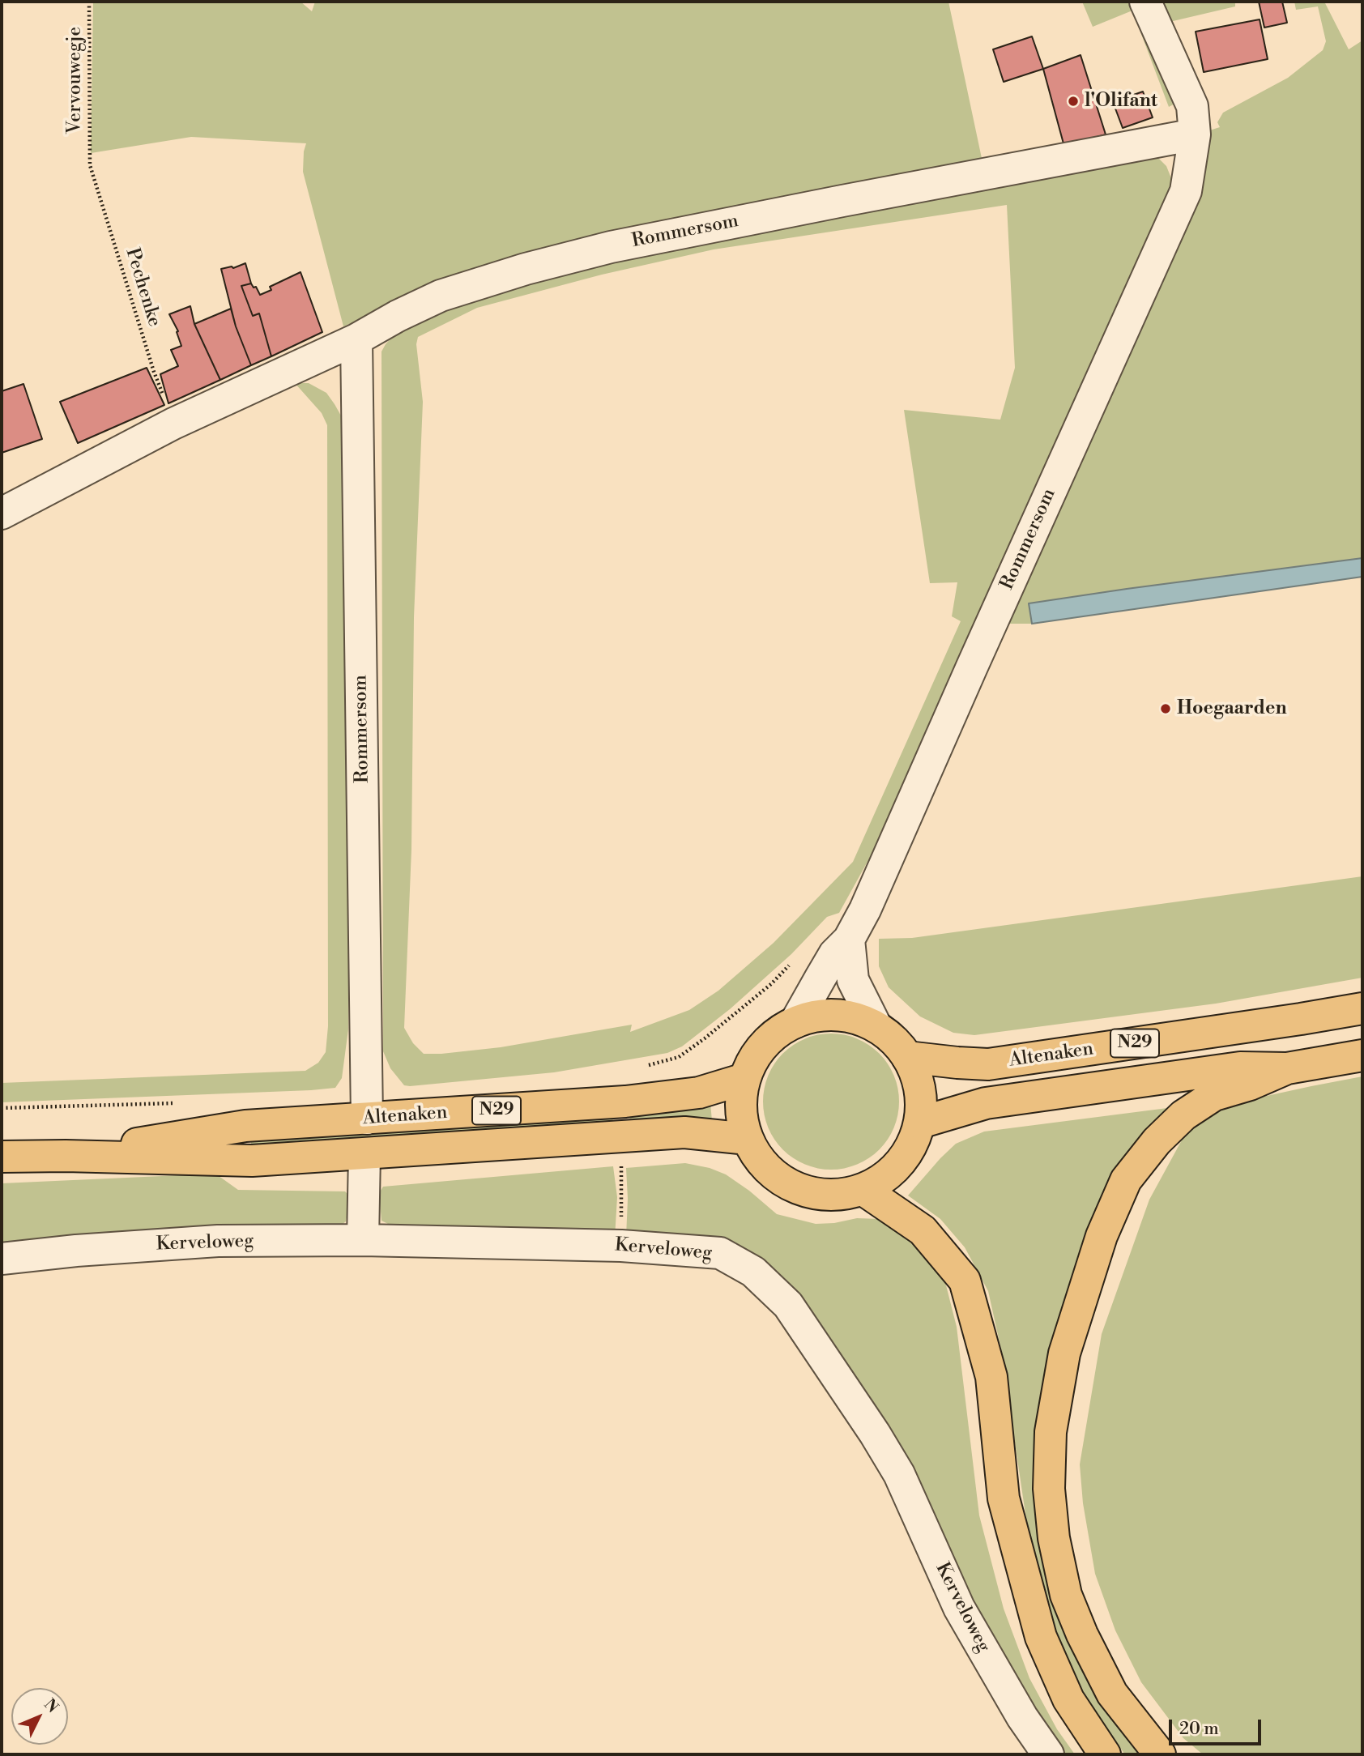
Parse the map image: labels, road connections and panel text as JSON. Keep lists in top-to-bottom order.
{
  "streets": {
    "main road": ["N29", "Altenaken"],
    "street": ["Rommersom", "Kerveloweg"],
    "path": ["Vervouwegje", "Pechenke"]
  },
  "crossings": [
    ["Vervouwegje", "Pechenke"],
    ["Rommersom", "Pechenke"],
    ["Rommersom", "Altenaken"]
  ],
  "places": ["l'Olifant", "Hoegaarden"],
  "scale_bar": "20 m",
  "north": "top right"
}
